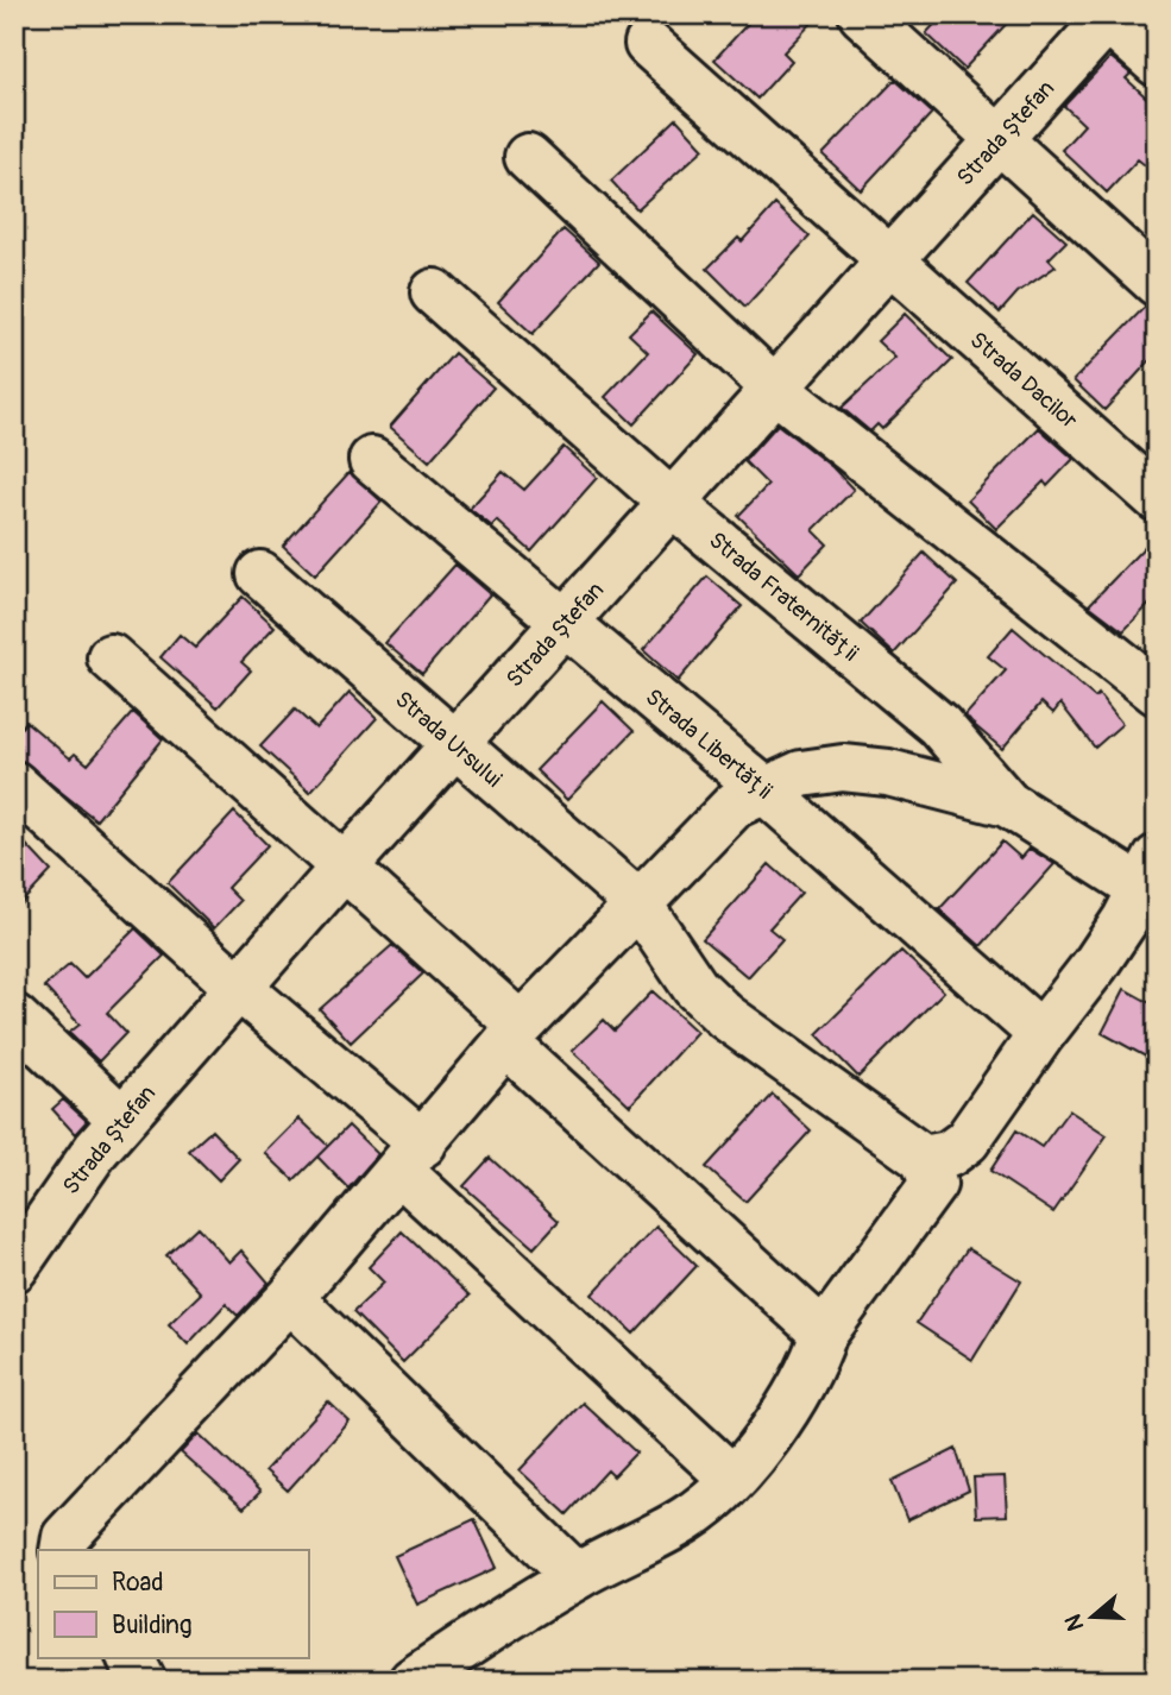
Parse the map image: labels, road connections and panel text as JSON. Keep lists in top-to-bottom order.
{
  "streets": {
    "street": [
      "Strada Ștefan",
      "Strada Dacilor",
      "Strada Fraternității",
      "Strada Ursului",
      "Strada Libertății"
    ]
  },
  "crossings": [
    ["Strada Ștefan", "Strada Dacilor"],
    ["Strada Ștefan", "Strada Fraternității"],
    ["Strada Ștefan", "Strada Ursului"],
    ["Strada Ștefan", "Strada Libertății"]
  ],
  "legend": ["Road", "Building"],
  "north": "left"
}
